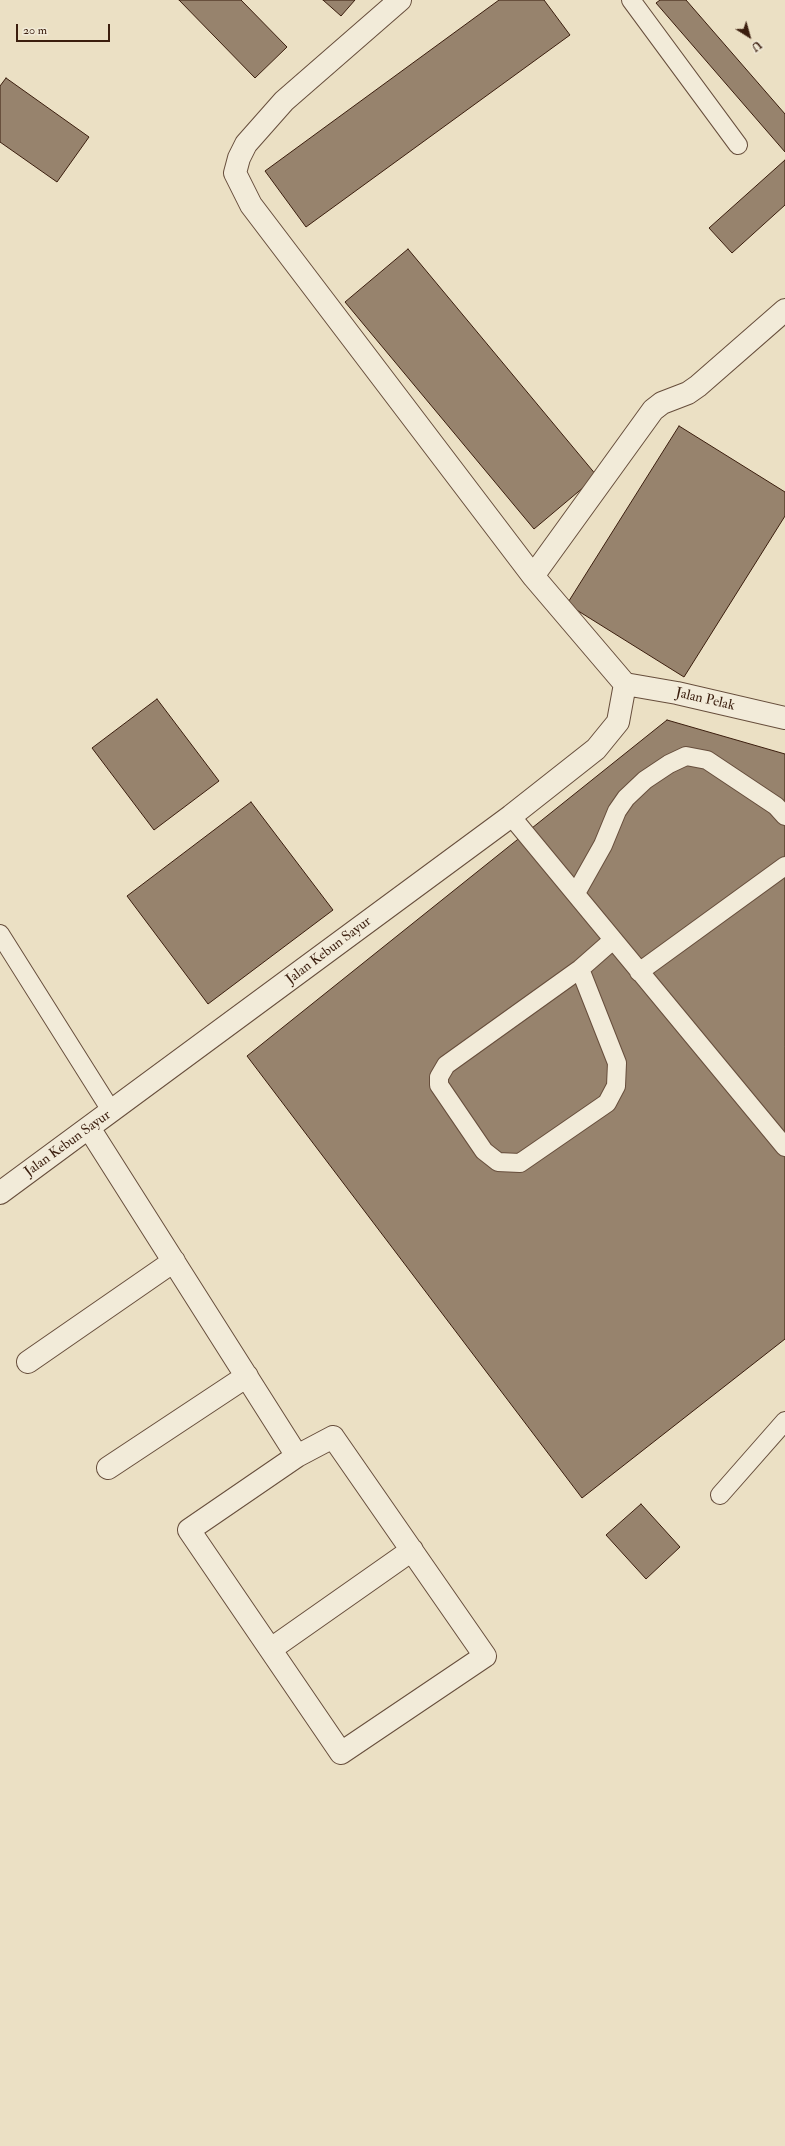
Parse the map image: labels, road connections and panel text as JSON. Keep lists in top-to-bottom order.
{
  "streets": {
    "street": ["Jalan Pelak", "Jalan Kebun Sayur"]
  },
  "crossings": [
    ["Jalan Pelak", "Jalan Kebun Sayur"]
  ],
  "scale_bar": "20 m",
  "north": "bottom right"
}
